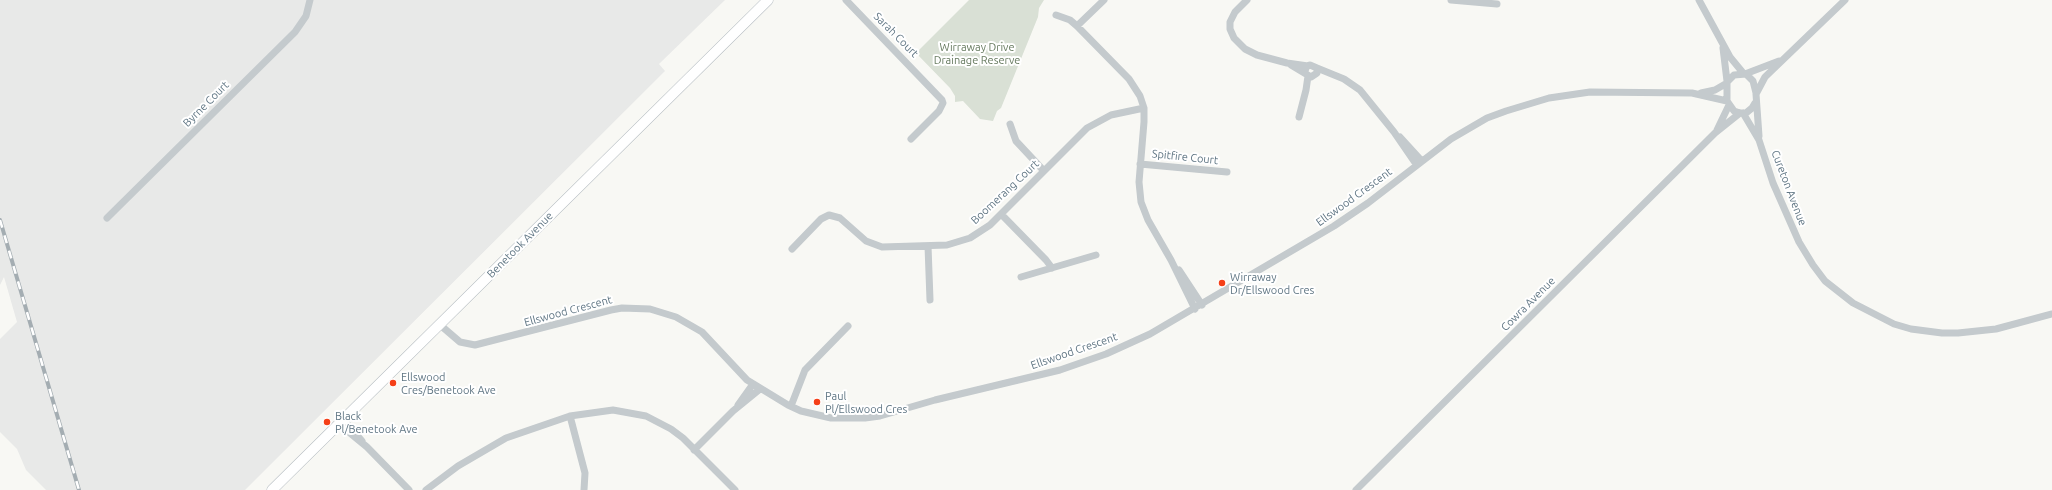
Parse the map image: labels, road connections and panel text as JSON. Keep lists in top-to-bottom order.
{
  "streets": {
    "main road": ["Benetook Avenue"],
    "street": [
      "Sarah Court",
      "Byrne Court",
      "Spitfire Court",
      "Cureton Avenue",
      "Boomerang Court",
      "Ellswood Crescent",
      "Cowra Avenue"
    ]
  },
  "crossings": [
    ["Ellswood Crescent", "Benetook Avenue"]
  ],
  "parks": ["Wirraway Drive Drainage Reserve"],
  "places": [
    "Wirraway Dr/Ellswood Cres",
    "Ellswood Cres/Benetook Ave",
    "Paul Pl/Ellswood Cres",
    "Black Pl/Benetook Ave"
  ]
}
